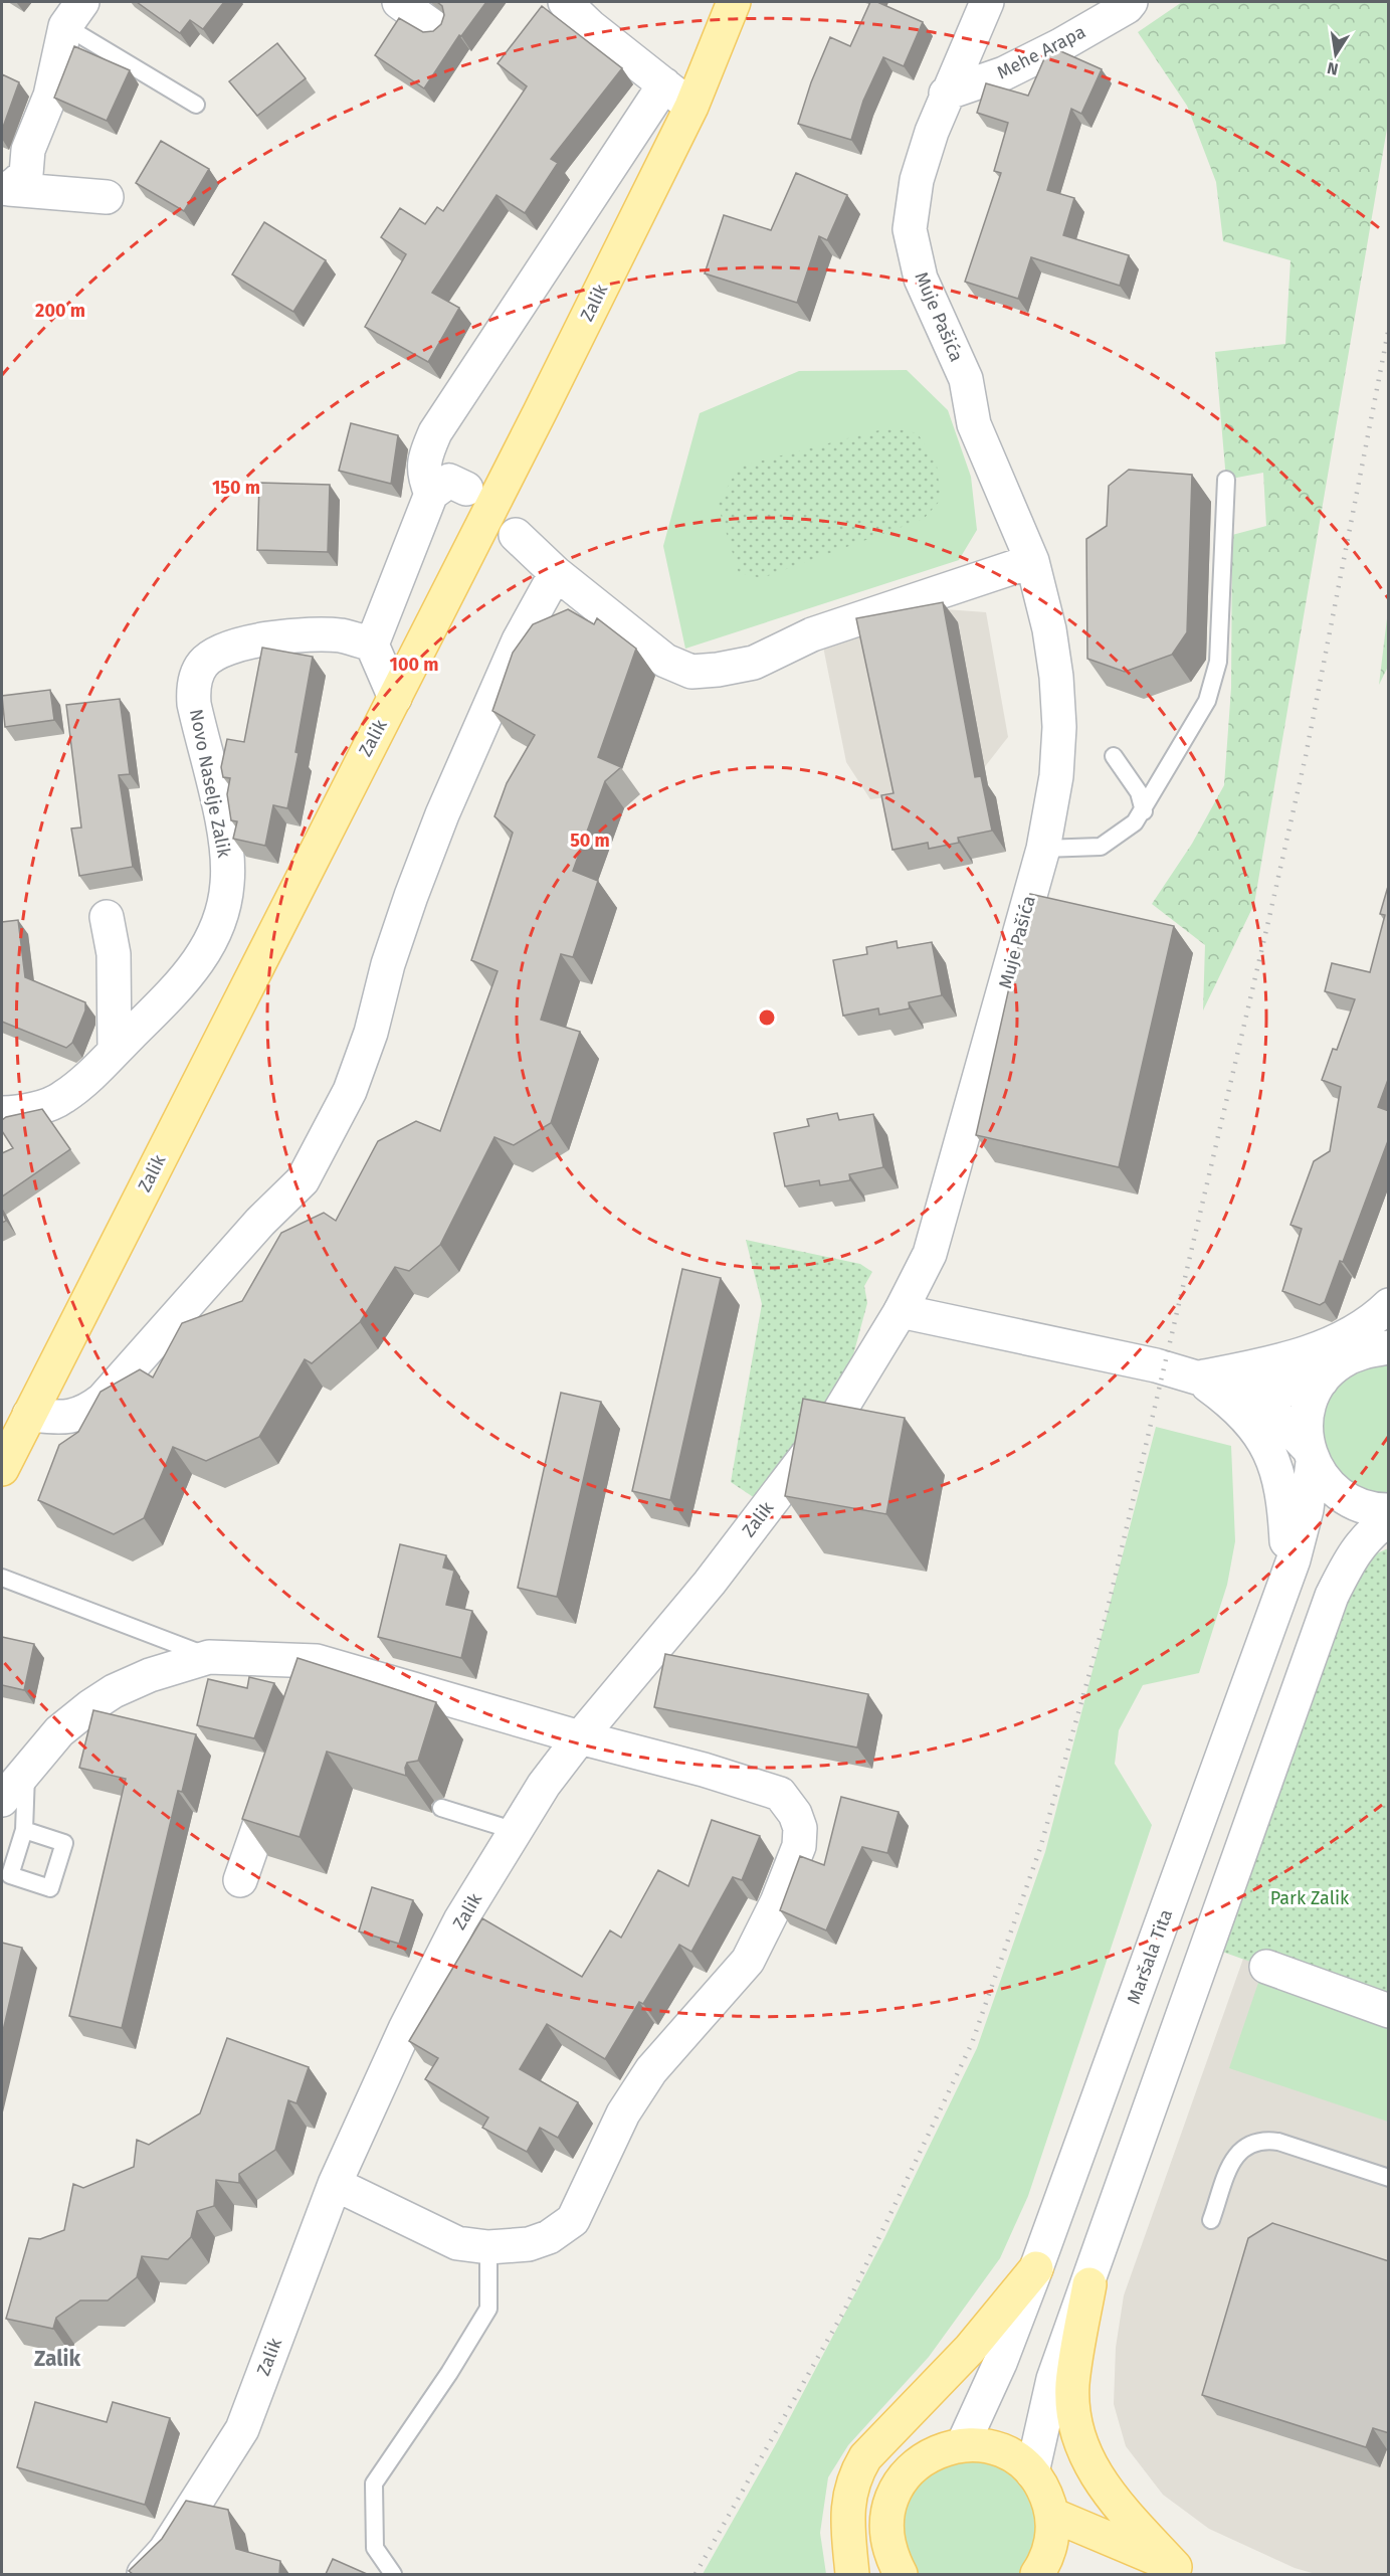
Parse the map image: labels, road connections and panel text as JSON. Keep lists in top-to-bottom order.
{
  "streets": {
    "main road": ["Zalik"],
    "street": [
      "Mehe Arapa",
      "Muje Pašića",
      "Novo Naselje Zalik",
      "Maršala Tita"
    ]
  },
  "crossings": [
    ["Mehe Arapa", "Muje Pašića"],
    ["Zalik", "Muje Pašića"]
  ],
  "districts": ["Zalik"],
  "parks": ["Park Zalik"],
  "north": "bottom",
  "rings": [
    "200 m",
    "150 m",
    "100 m",
    "50 m"
  ]
}
